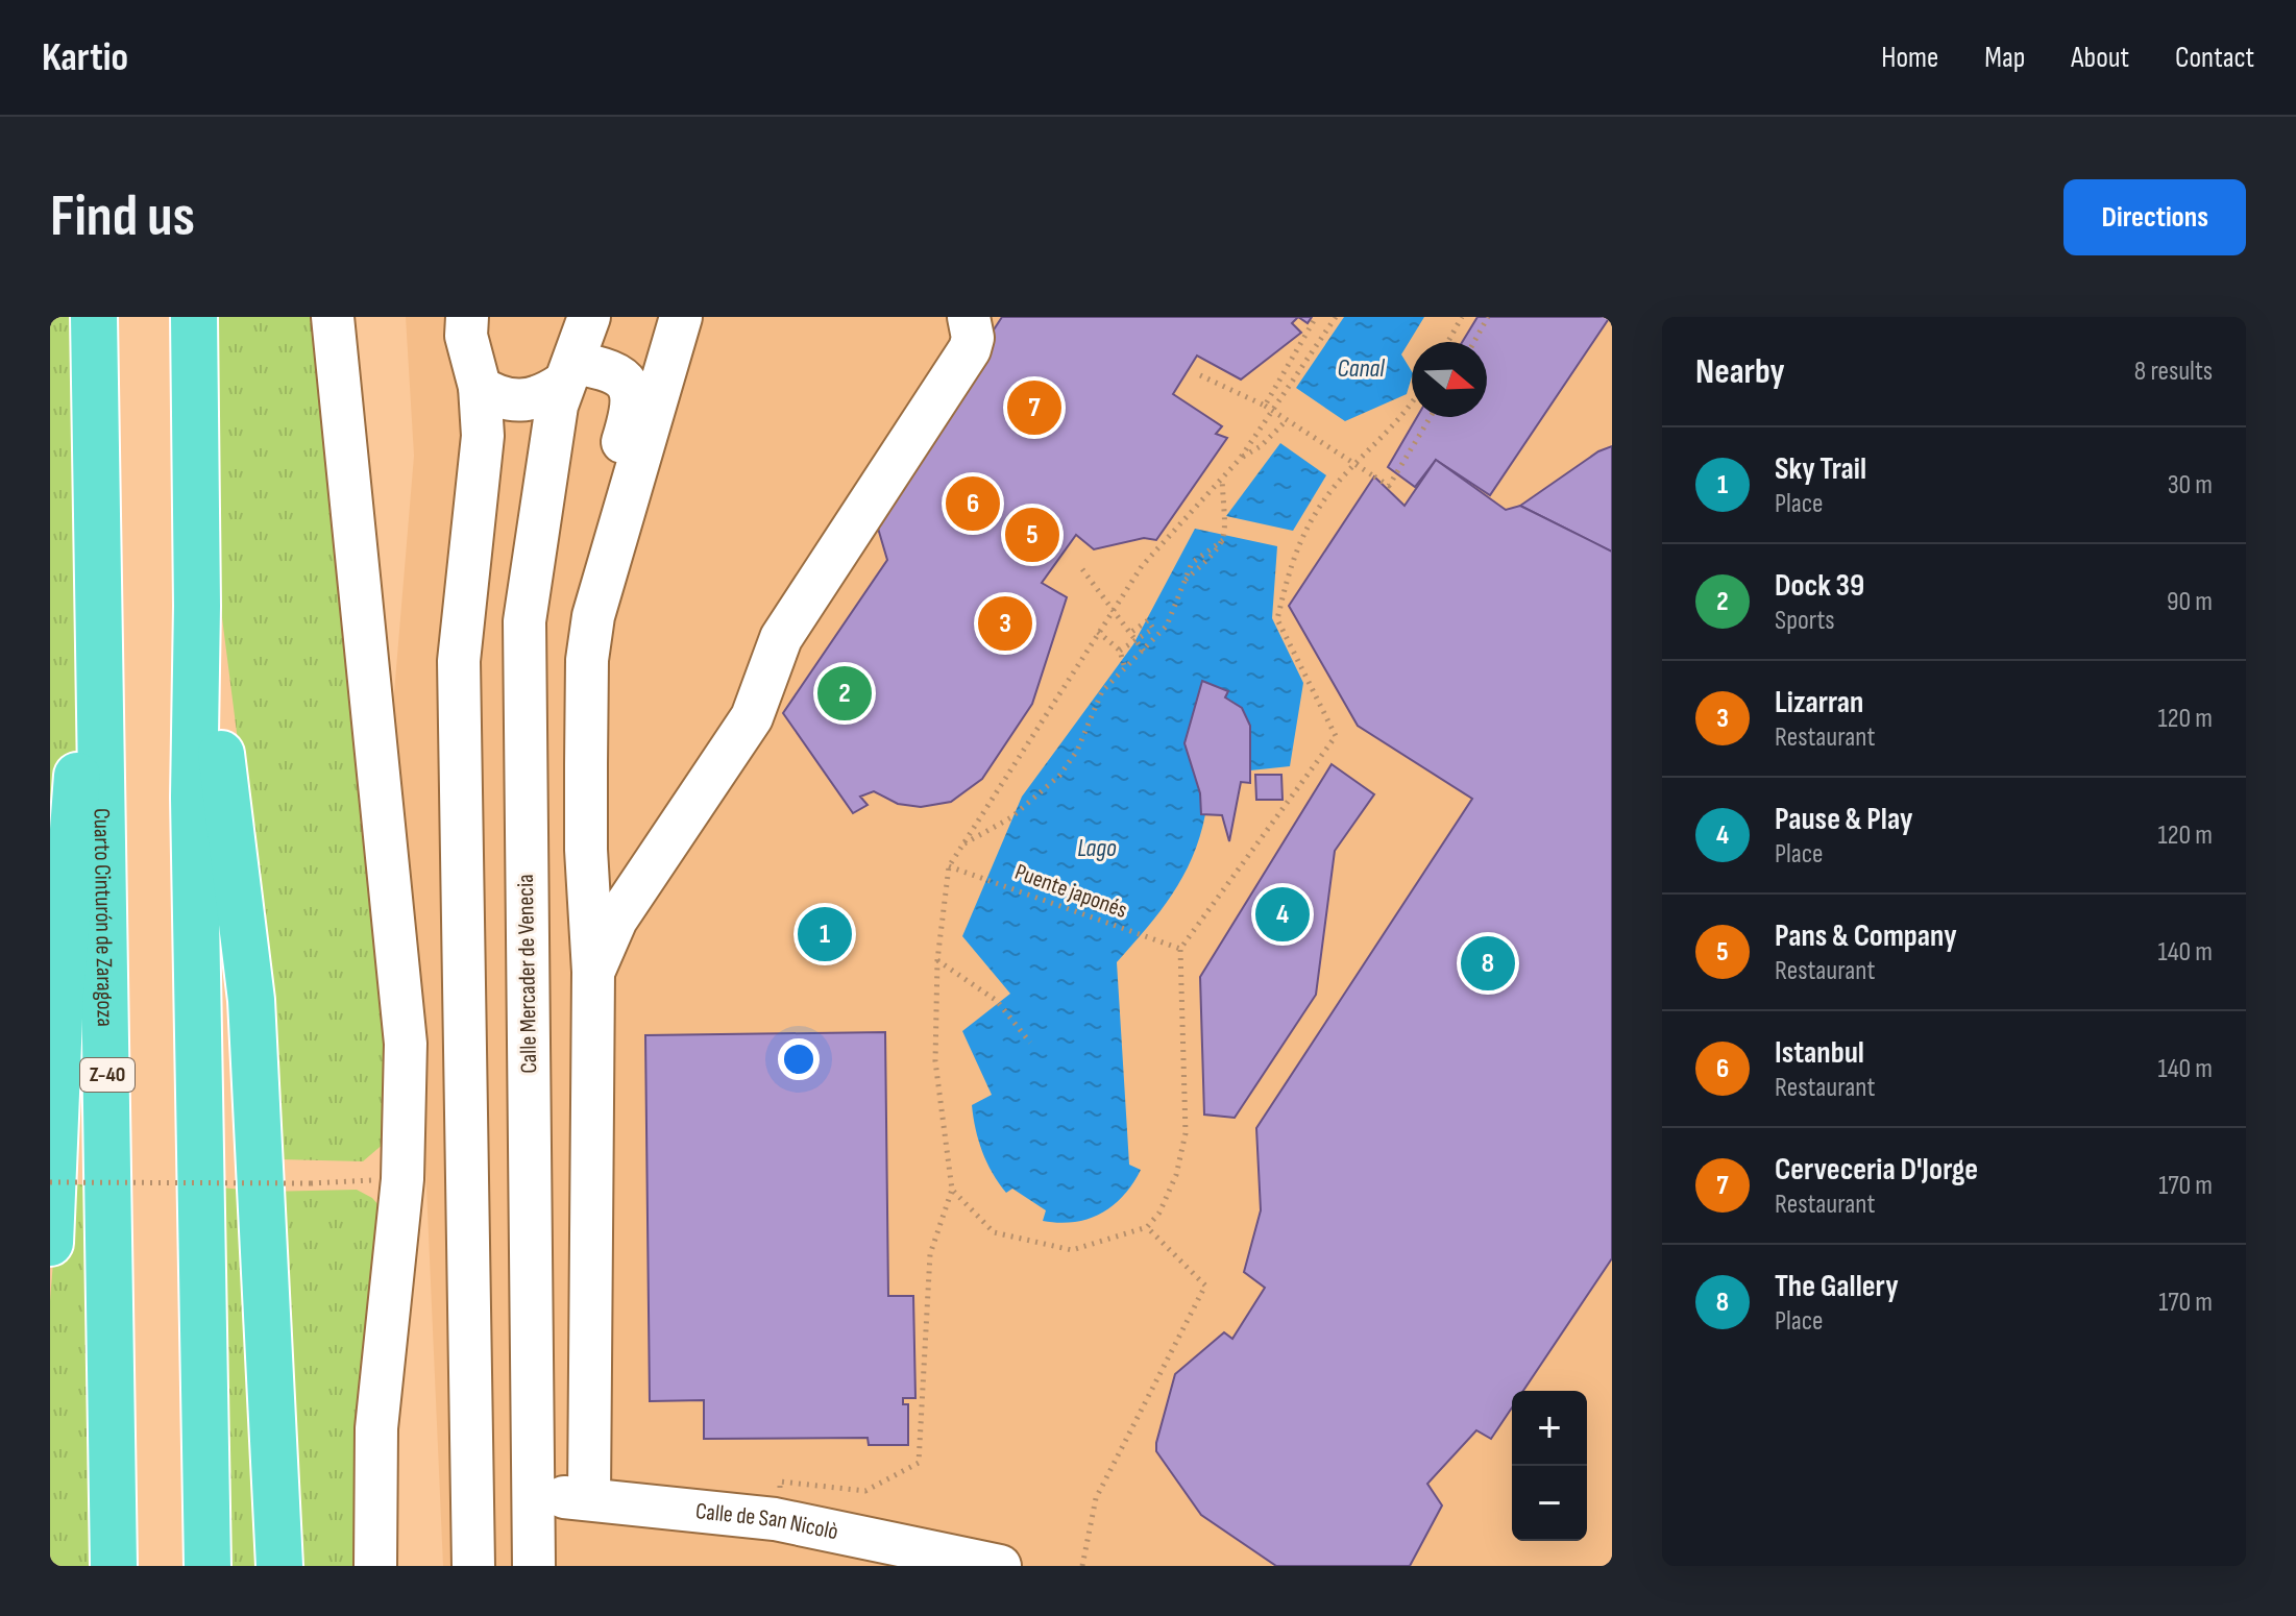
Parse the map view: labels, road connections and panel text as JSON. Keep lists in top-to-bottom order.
{
  "streets": {
    "highway": ["Cuarto Cinturón de Zaragoza", "Z-40"],
    "street": ["Calle Mercader de Venecia", "Calle de San Nicolò"],
    "path": ["Puente japonés"]
  },
  "crossings": [
    ["Calle Mercader de Venecia", "Calle de San Nicolò"]
  ],
  "water": ["Canal", "Lago"],
  "north": "right",
  "page": {
    "header": "Kartio",
    "nav": [
      "Home",
      "Map",
      "About",
      "Contact"
    ],
    "buttons": "Directions",
    "title": "Find us",
    "heading": ["Nearby", "8 results"],
    "pins": [
      "7",
      "6",
      "5",
      "3",
      "2",
      "4",
      "1",
      "8"
    ],
    "list": [
      {
        "mark": "1",
        "name": "Sky Trail",
        "note": "Place",
        "value": "30 m"
      },
      {
        "mark": "2",
        "name": "Dock 39",
        "note": "Sports",
        "value": "90 m"
      },
      {
        "mark": "3",
        "name": "Lizarran",
        "note": "Restaurant",
        "value": "120 m"
      },
      {
        "mark": "4",
        "name": "Pause & Play",
        "note": "Place",
        "value": "120 m"
      },
      {
        "mark": "5",
        "name": "Pans & Company",
        "note": "Restaurant",
        "value": "140 m"
      },
      {
        "mark": "6",
        "name": "Istanbul",
        "note": "Restaurant",
        "value": "140 m"
      },
      {
        "mark": "7",
        "name": "Cerveceria D'Jorge",
        "note": "Restaurant",
        "value": "170 m"
      },
      {
        "mark": "8",
        "name": "The Gallery",
        "note": "Place",
        "value": "170 m"
      }
    ],
    "map_buttons": ["+", "−"]
  }
}
